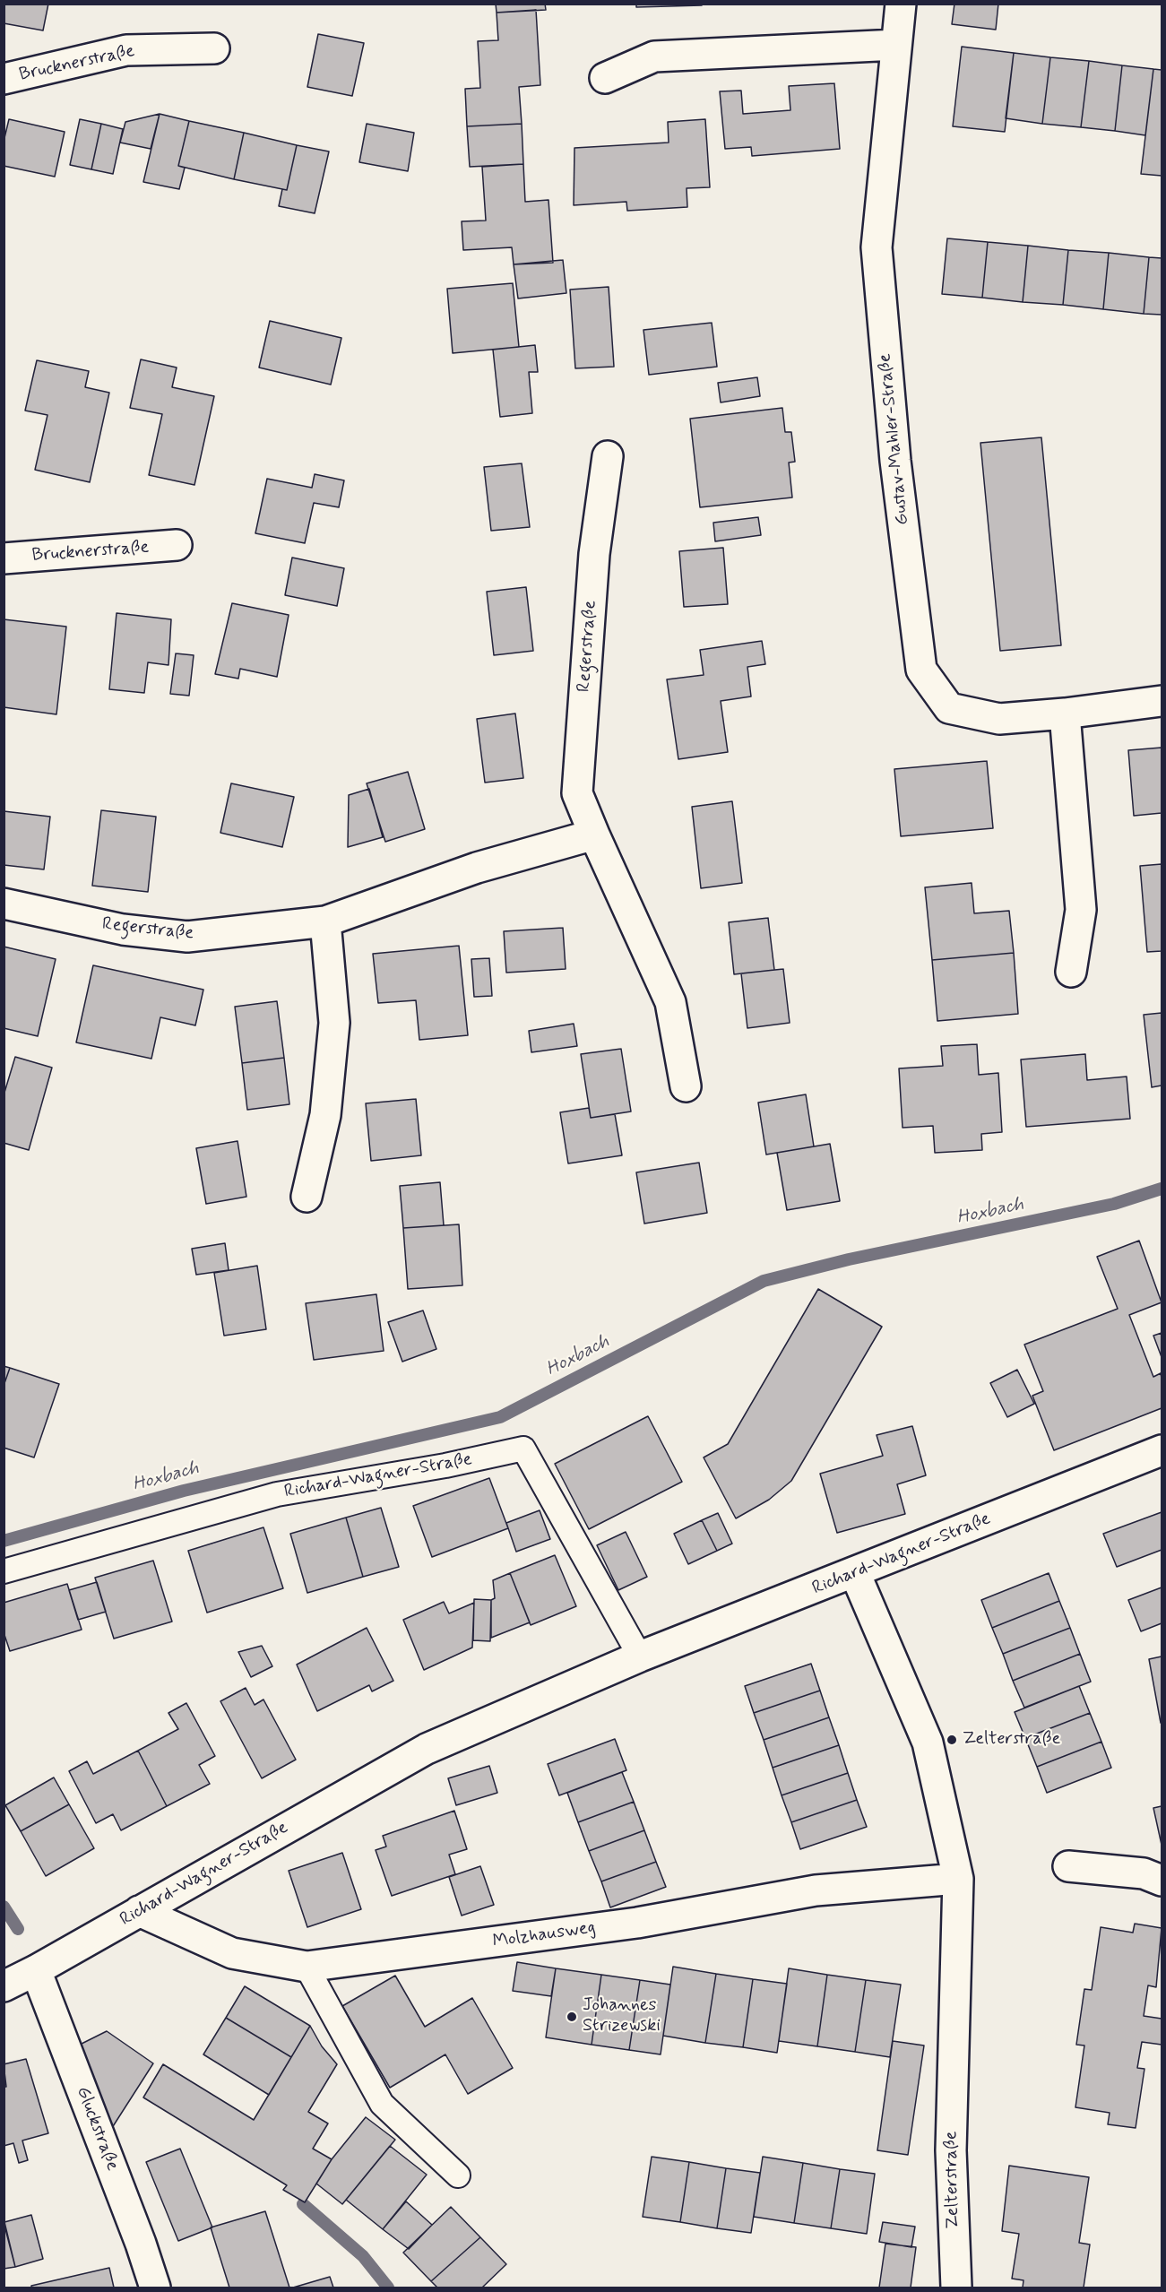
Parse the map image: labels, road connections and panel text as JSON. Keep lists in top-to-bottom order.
{
  "streets": {
    "street": [
      "Brucknerstraße",
      "Gustav-Mahler-Straße",
      "Regerstraße",
      "Richard-Wagner-Straße",
      "Molzhausweg",
      "Gluckstraße",
      "Zelterstraße"
    ]
  },
  "crossings": [
    ["Richard-Wagner-Straße", "Molzhausweg"],
    ["Richard-Wagner-Straße", "Gluckstraße"],
    ["Richard-Wagner-Straße", "Zelterstraße"],
    ["Molzhausweg", "Zelterstraße"]
  ],
  "water": ["Hoxbach"],
  "places": ["Zelterstraße", "Johannes Strizewski"]
}
